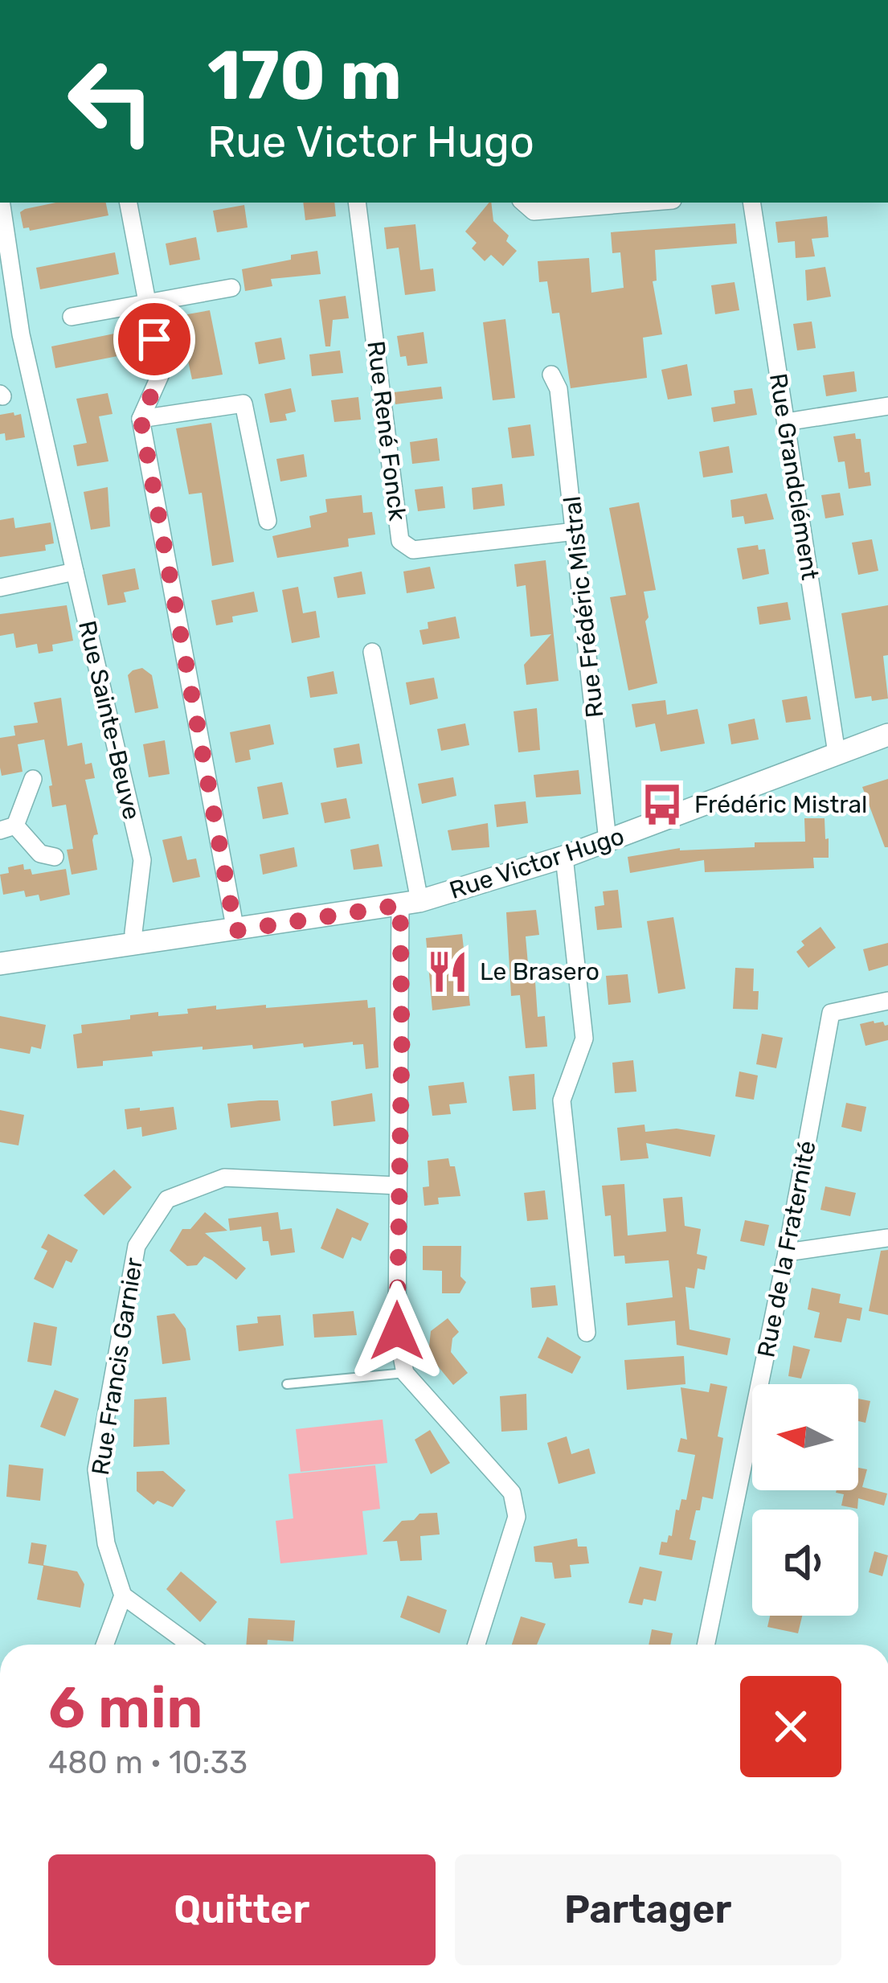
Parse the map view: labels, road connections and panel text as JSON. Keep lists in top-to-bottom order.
{
  "streets": {
    "street": [
      "Rue René Fonck",
      "Rue Grandclément",
      "Rue Frédéric Mistral",
      "Rue Sainte-Beuve",
      "Rue Victor Hugo",
      "Rue de la Fraternité",
      "Rue Francis Garnier"
    ]
  },
  "crossings": [
    ["Rue René Fonck", "Rue Frédéric Mistral"],
    ["Rue Grandclément", "Rue Victor Hugo"],
    ["Rue Frédéric Mistral", "Rue Victor Hugo"],
    ["Rue Sainte-Beuve", "Rue Victor Hugo"]
  ],
  "places": {
    "bus stop": ["Frédéric Mistral"],
    "restaurant": ["Le Brasero"]
  },
  "north": "left",
  "page": {
    "turn": ["170 m", "Rue Victor Hugo"],
    "heading": ["6 min", "480 m · 10:33"],
    "buttons": ["Quitter", "Partager"]
  }
}
